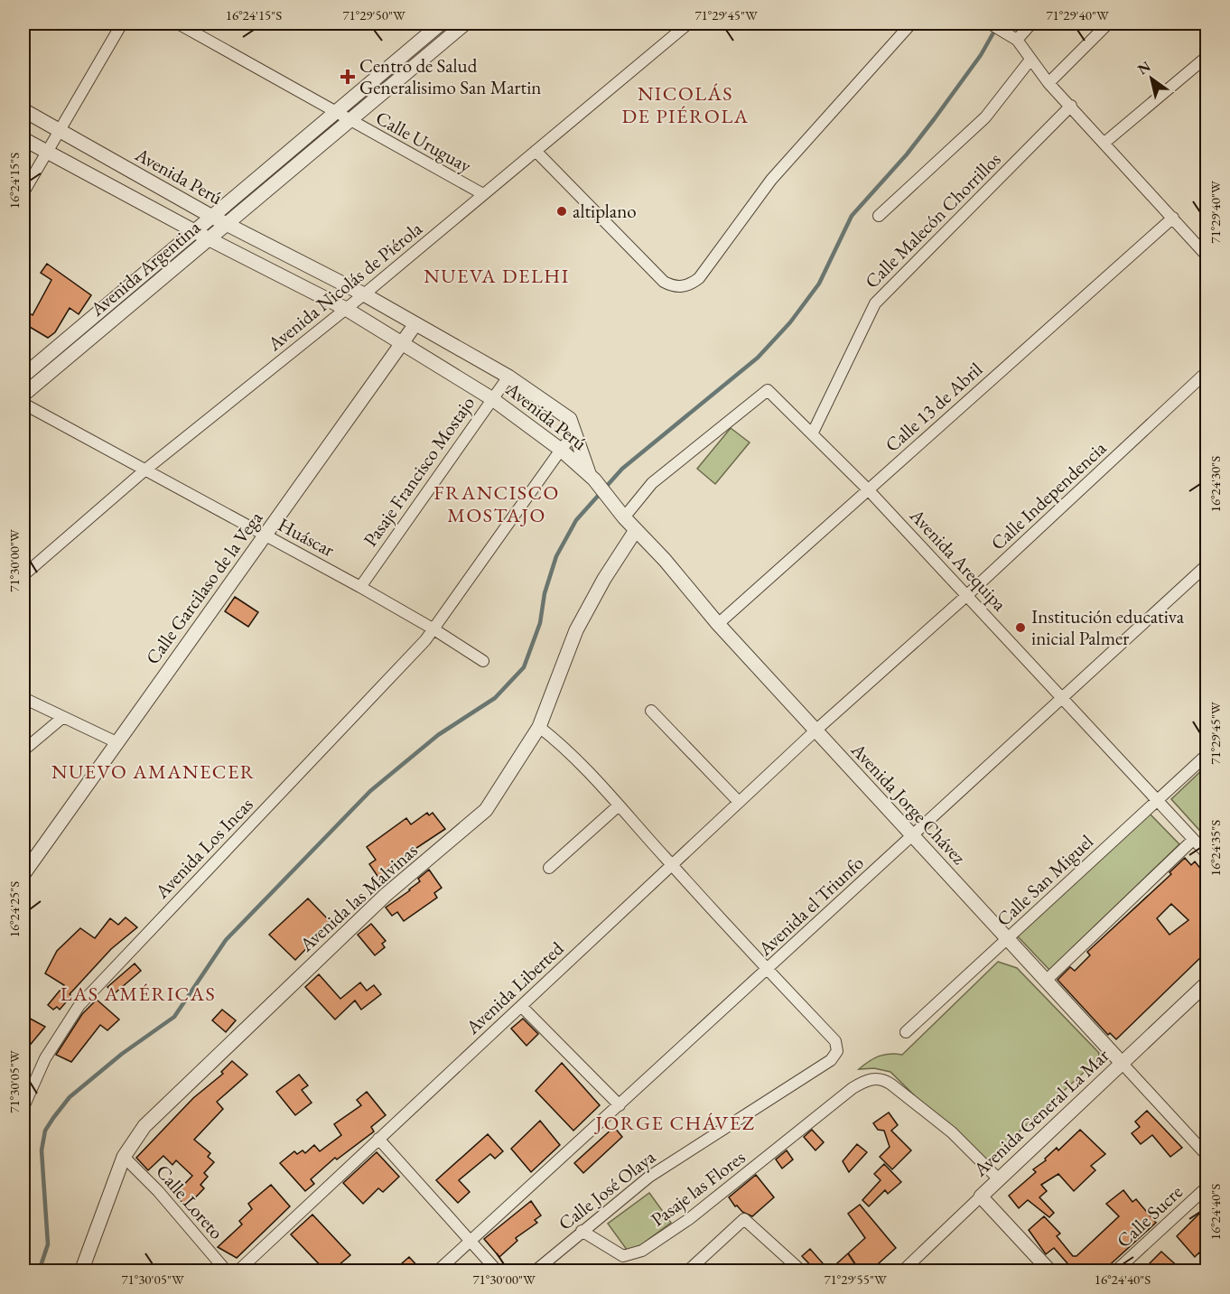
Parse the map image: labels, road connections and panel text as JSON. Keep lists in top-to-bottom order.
{
  "streets": {
    "street": [
      "Calle Uruguay",
      "Avenida Perú",
      "Calle Malecón Chorrillos",
      "Avenida Argentina",
      "Avenida Nicolás de Piérola",
      "Calle 13 de Abril",
      "Pasaje Francisco Mostajo",
      "Calle Independencia",
      "Huáscar",
      "Avenida Arequipa",
      "Calle Garcilaso de la Vega",
      "Avenida Jorge Chávez",
      "Avenida Los Incas",
      "Calle San Miguel",
      "Avenida las Malvinas",
      "Avenida el Triunfo",
      "Avenida Liberted",
      "Avenida General La Mar",
      "Pasaje las Flores",
      "Calle José Olaya",
      "Calle Loreto",
      "Calle Sucre"
    ]
  },
  "crossings": [
    ["Calle Uruguay", "Avenida Argentina"],
    ["Calle Uruguay", "Avenida Nicolás de Piérola"],
    ["Avenida Perú", "Avenida Argentina"],
    ["Avenida Perú", "Avenida Nicolás de Piérola"],
    ["Avenida Perú", "Pasaje Francisco Mostajo"],
    ["Avenida Perú", "Calle Garcilaso de la Vega"],
    ["Avenida Perú", "Avenida Jorge Chávez"],
    ["Avenida Perú", "Avenida Los Incas"],
    ["Calle Malecón Chorrillos", "Avenida Arequipa"],
    ["Avenida Nicolás de Piérola", "Huáscar"],
    ["Calle 13 de Abril", "Avenida Arequipa"],
    ["Calle 13 de Abril", "Avenida Jorge Chávez"],
    ["Pasaje Francisco Mostajo", "Huáscar"],
    ["Calle Independencia", "Avenida Arequipa"],
    ["Calle Independencia", "Avenida Jorge Chávez"],
    ["Calle Independencia", "Avenida Liberted"],
    ["Huáscar", "Calle Garcilaso de la Vega"],
    ["Huáscar", "Avenida Los Incas"],
    ["Avenida Arequipa", "Avenida Jorge Chávez"],
    ["Avenida Arequipa", "Calle San Miguel"],
    ["Avenida Arequipa", "Avenida el Triunfo"],
    ["Avenida Jorge Chávez", "Calle San Miguel"],
    ["Avenida Jorge Chávez", "Avenida las Malvinas"],
    ["Avenida Jorge Chávez", "Avenida el Triunfo"],
    ["Avenida Jorge Chávez", "Avenida Liberted"],
    ["Avenida Jorge Chávez", "Avenida General La Mar"],
    ["Avenida las Malvinas", "Calle Loreto"],
    ["Avenida el Triunfo", "Calle José Olaya"],
    ["Avenida General La Mar", "Pasaje las Flores"],
    ["Pasaje las Flores", "Calle José Olaya"]
  ],
  "districts": [
    "NICOLÁS DE PIÉROLA",
    "NUEVA DELHI",
    "FRANCISCO MOSTAJO",
    "NUEVO AMANECER",
    "LAS AMÉRICAS",
    "JORGE CHÁVEZ"
  ],
  "places": {
    "health": ["Centro de Salud Generalisimo San Martin"],
    "other": ["altiplano", "Institución educativa inicial Palmer"]
  },
  "north": "top left",
  "coordinates": [
    "16°24'15\"S",
    "71°29'50\"W",
    "71°29'45\"W",
    "71°29'40\"W",
    "16°24'30\"S",
    "71°30'00\"W",
    "16°24'35\"S",
    "16°24'25\"S",
    "71°30'05\"W",
    "16°24'40\"S",
    "71°29'55\"W"
  ]
}
